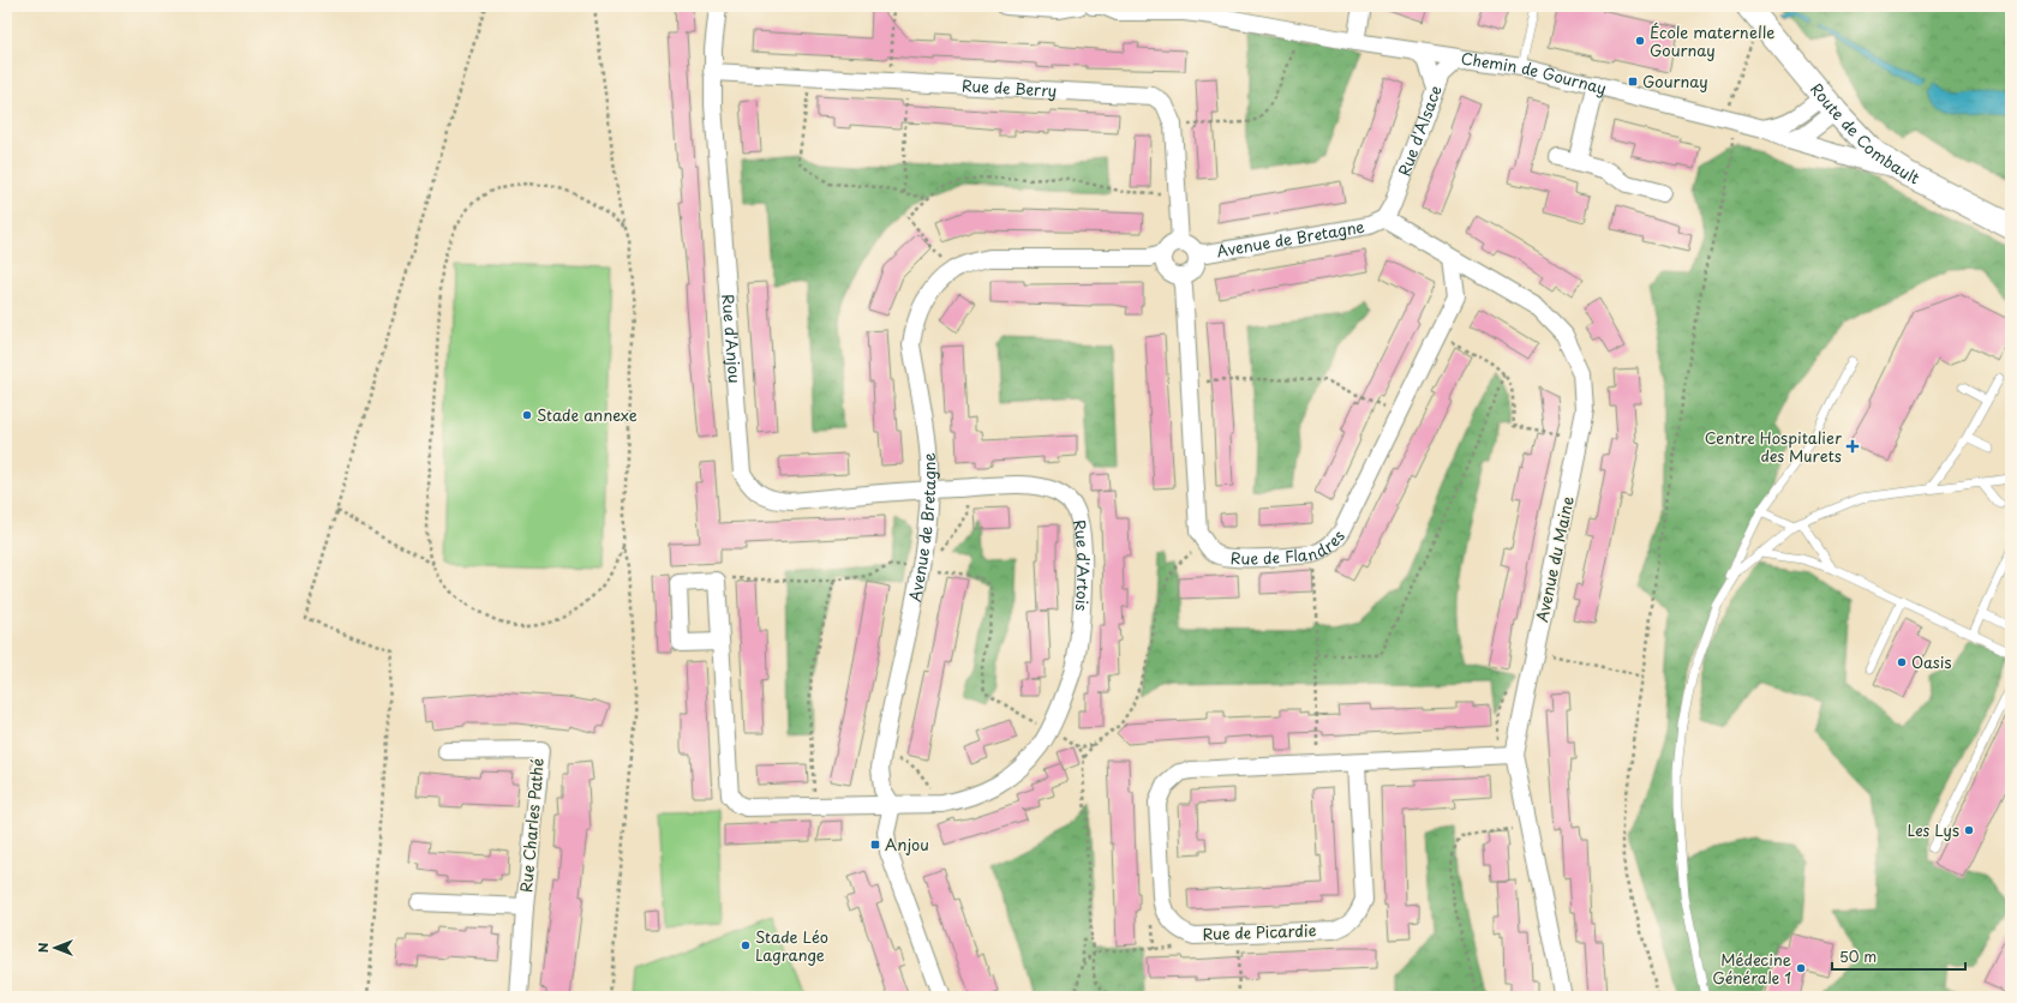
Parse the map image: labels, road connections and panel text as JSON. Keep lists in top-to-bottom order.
{
  "streets": {
    "main road": ["Route de Combault"],
    "street": [
      "Chemin de Gournay",
      "Rue de Berry",
      "Rue d'Alsace",
      "Avenue de Bretagne",
      "Rue d'Anjou",
      "Rue de Flandres",
      "Avenue du Maine",
      "Rue d'Artois",
      "Rue Charles Pathé",
      "Rue de Picardie"
    ]
  },
  "crossings": [
    ["Chemin de Gournay", "Rue d'Alsace"],
    ["Chemin de Gournay", "Route de Combault"],
    ["Rue de Berry", "Avenue de Bretagne"],
    ["Rue de Berry", "Rue d'Anjou"],
    ["Rue de Berry", "Rue de Flandres"],
    ["Rue d'Alsace", "Avenue de Bretagne"],
    ["Rue d'Alsace", "Avenue du Maine"],
    ["Avenue de Bretagne", "Rue d'Anjou"],
    ["Avenue de Bretagne", "Rue de Flandres"],
    ["Avenue de Bretagne", "Avenue du Maine"],
    ["Avenue de Bretagne", "Rue d'Artois"],
    ["Rue d'Anjou", "Rue d'Artois"],
    ["Rue de Flandres", "Avenue du Maine"],
    ["Avenue du Maine", "Rue de Picardie"]
  ],
  "places": {
    "other": [
      "École maternelle Gournay",
      "Stade annexe",
      "Oasis",
      "Les Lys",
      "Stade Léo Lagrange",
      "Médecine Générale 1"
    ],
    "transit": ["Gournay", "Anjou"],
    "health": ["Centre Hospitalier des Murets"]
  },
  "scale_bar": "50 m",
  "north": "left"
}
